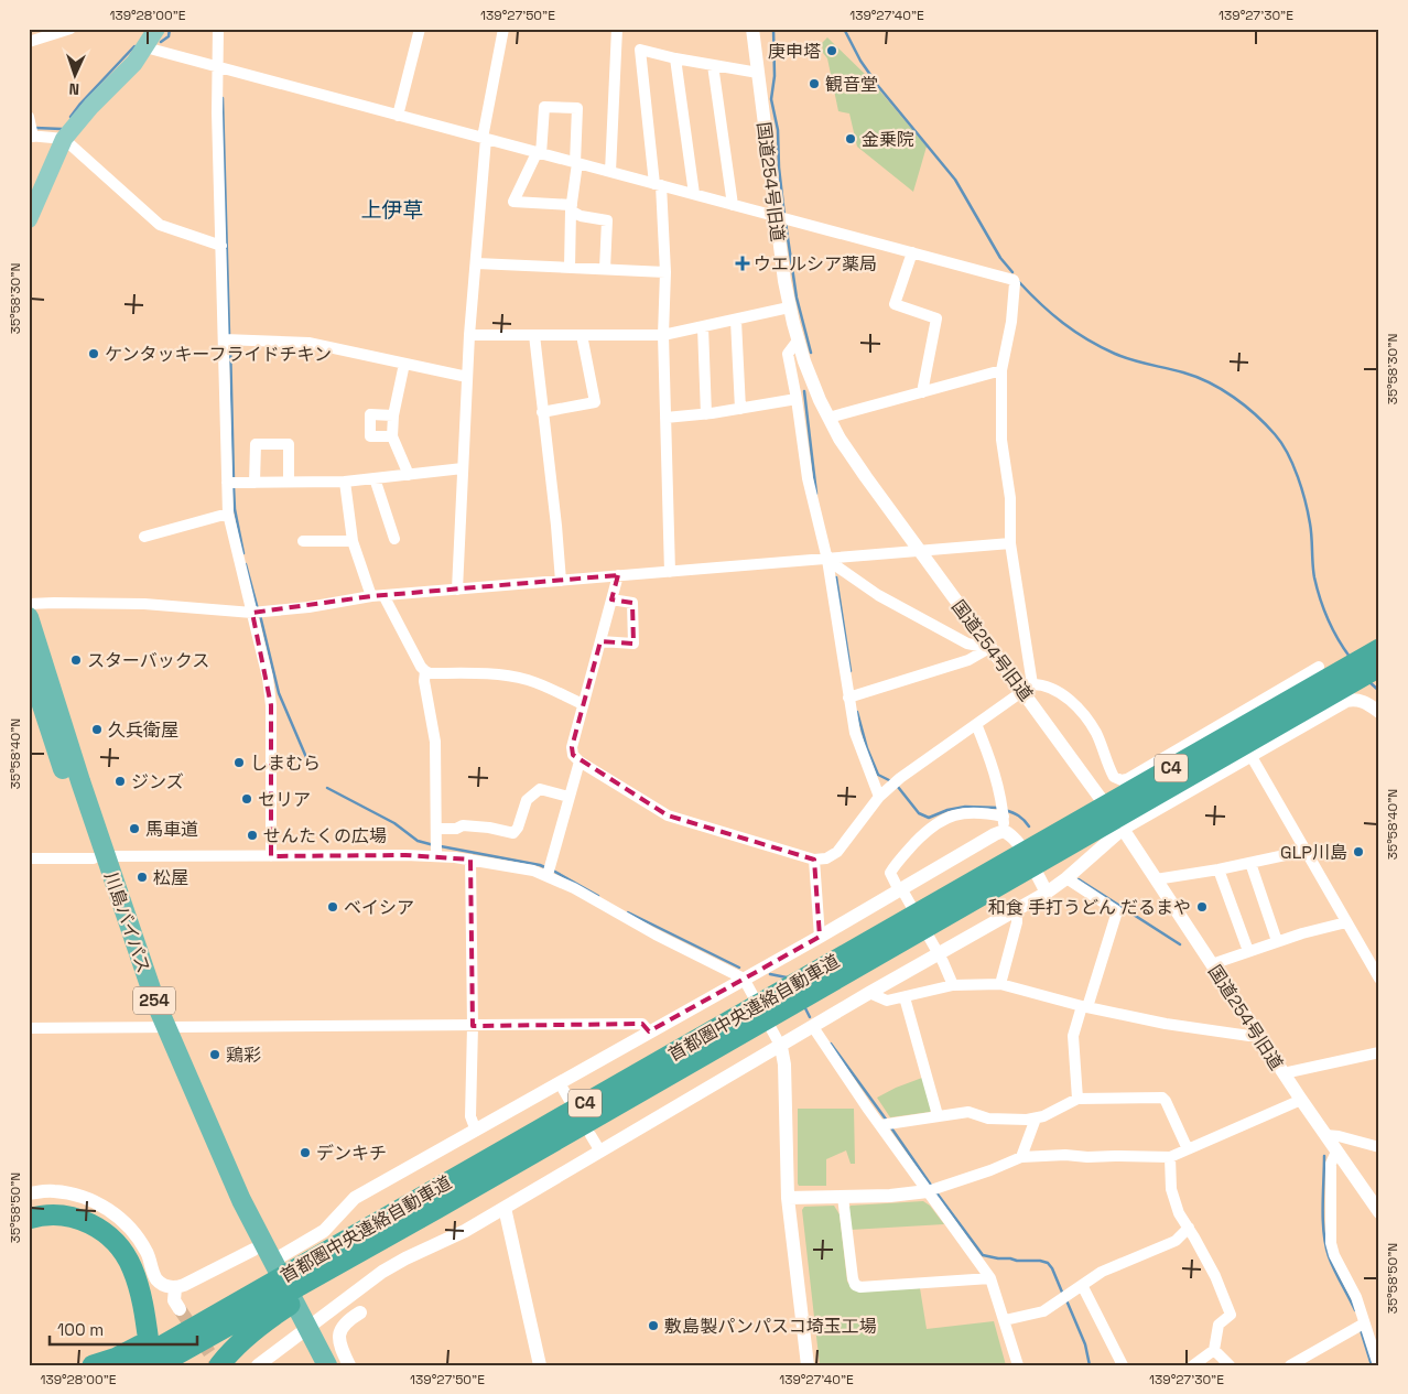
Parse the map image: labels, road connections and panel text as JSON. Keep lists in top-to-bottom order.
{
  "streets": {
    "highway": [
      "C4",
      "川島バイパス",
      "254",
      "首都圏中央連絡自動車道"
    ],
    "street": ["国道254号旧道"]
  },
  "districts": ["上伊草"],
  "places": {
    "other": [
      "庚申塔",
      "観音堂",
      "金乗院",
      "ケンタッキーフライドチキン",
      "スターバックス",
      "久兵衛屋",
      "しまむら",
      "ジンズ",
      "セリア",
      "馬車道",
      "せんたくの広場",
      "GLP川島",
      "松屋",
      "ベイシア",
      "和食 手打うどん だるまや",
      "鶏彩",
      "デンキチ",
      "敷島製パンパスコ埼玉工場"
    ],
    "health": ["ウエルシア薬局"]
  },
  "scale_bar": "100 m",
  "north": "bottom",
  "coordinates": [
    "139°28'00\"E",
    "139°27'50\"E",
    "139°27'40\"E",
    "139°27'30\"E",
    "35°58'30\"N",
    "35°58'40\"N",
    "35°58'50\"N"
  ]
}
